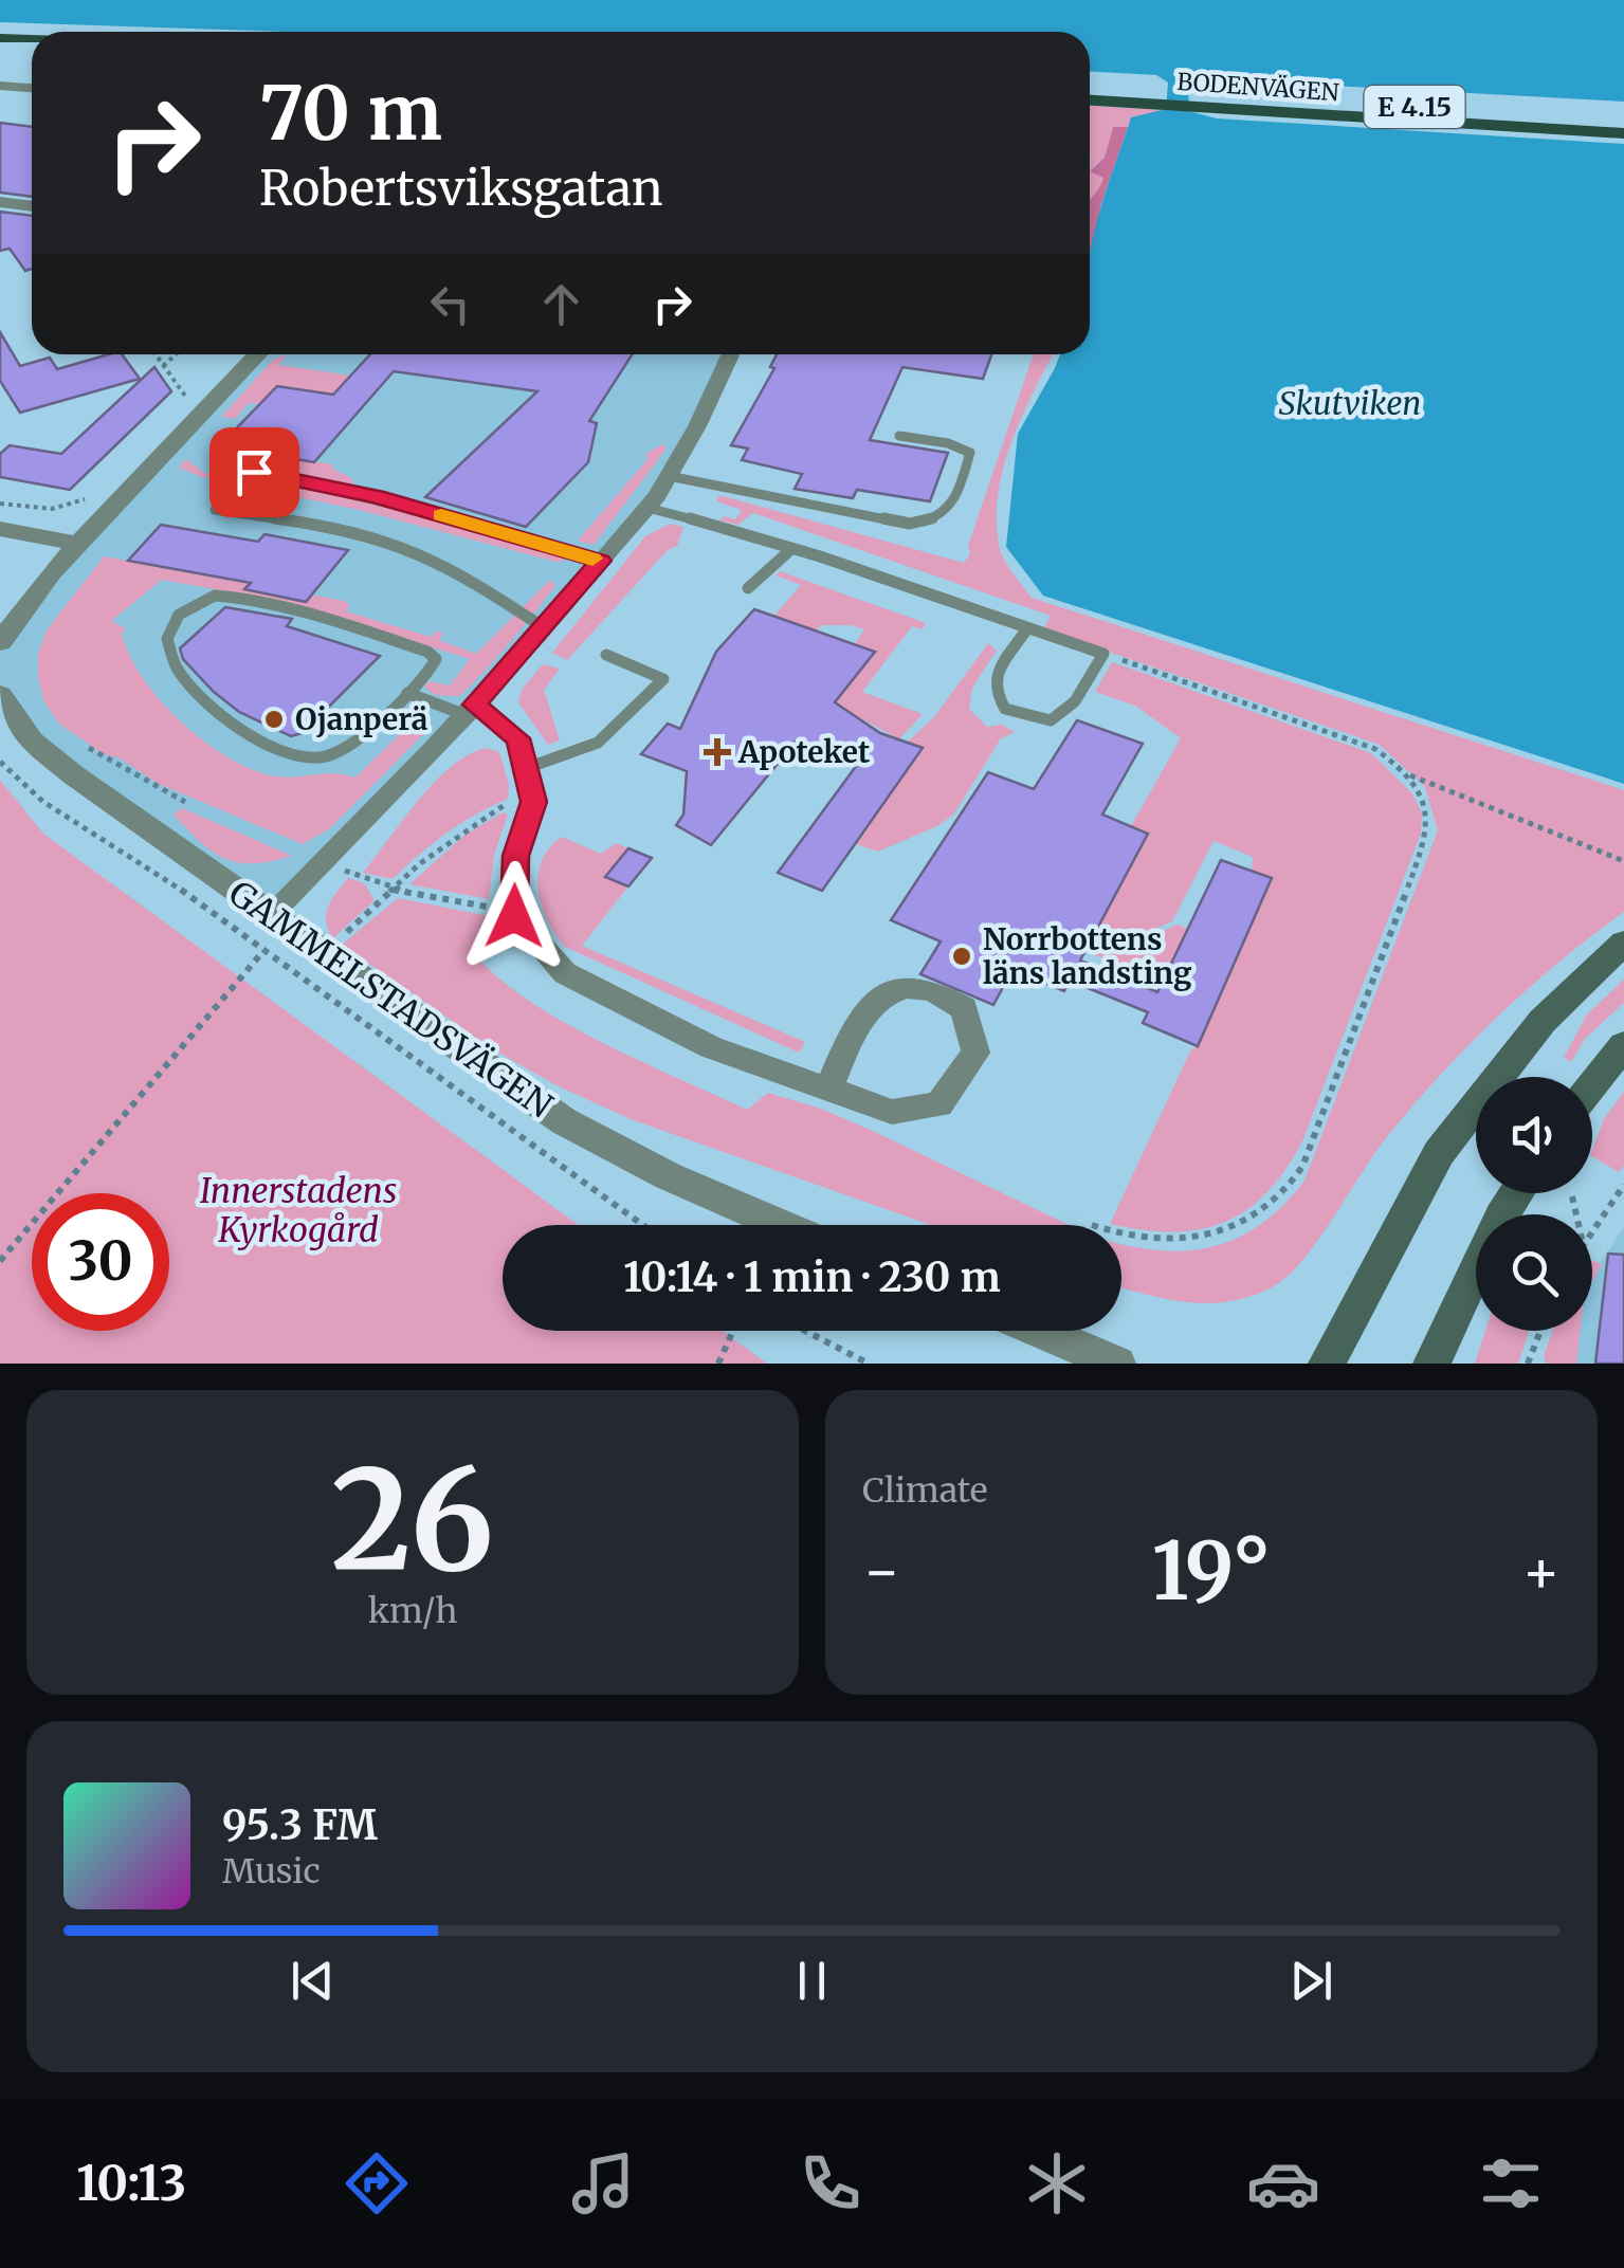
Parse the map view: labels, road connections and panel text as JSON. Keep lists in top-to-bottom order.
{
  "streets": {
    "main road": ["BODENVÄGEN", "E 4.15"],
    "street": ["GAMMELSTADSVÄGEN"]
  },
  "water": ["Skutviken"],
  "parks": ["Innerstadens Kyrkogård"],
  "places": {
    "other": ["Ojanperä", "Norrbottens läns landsting"],
    "health": ["Apoteket"]
  },
  "page": {
    "turn": ["70 m", "Robertsviksgatan"],
    "limit": "30",
    "trip": "10:14 · 1 min · 230 m",
    "tile": [
      ["26", "km/h"],
      "Climate"
    ],
    "heat": ["−", "19°", "+"],
    "song": ["95.3 FM", "Music"],
    "tabs": "10:13"
  }
}
